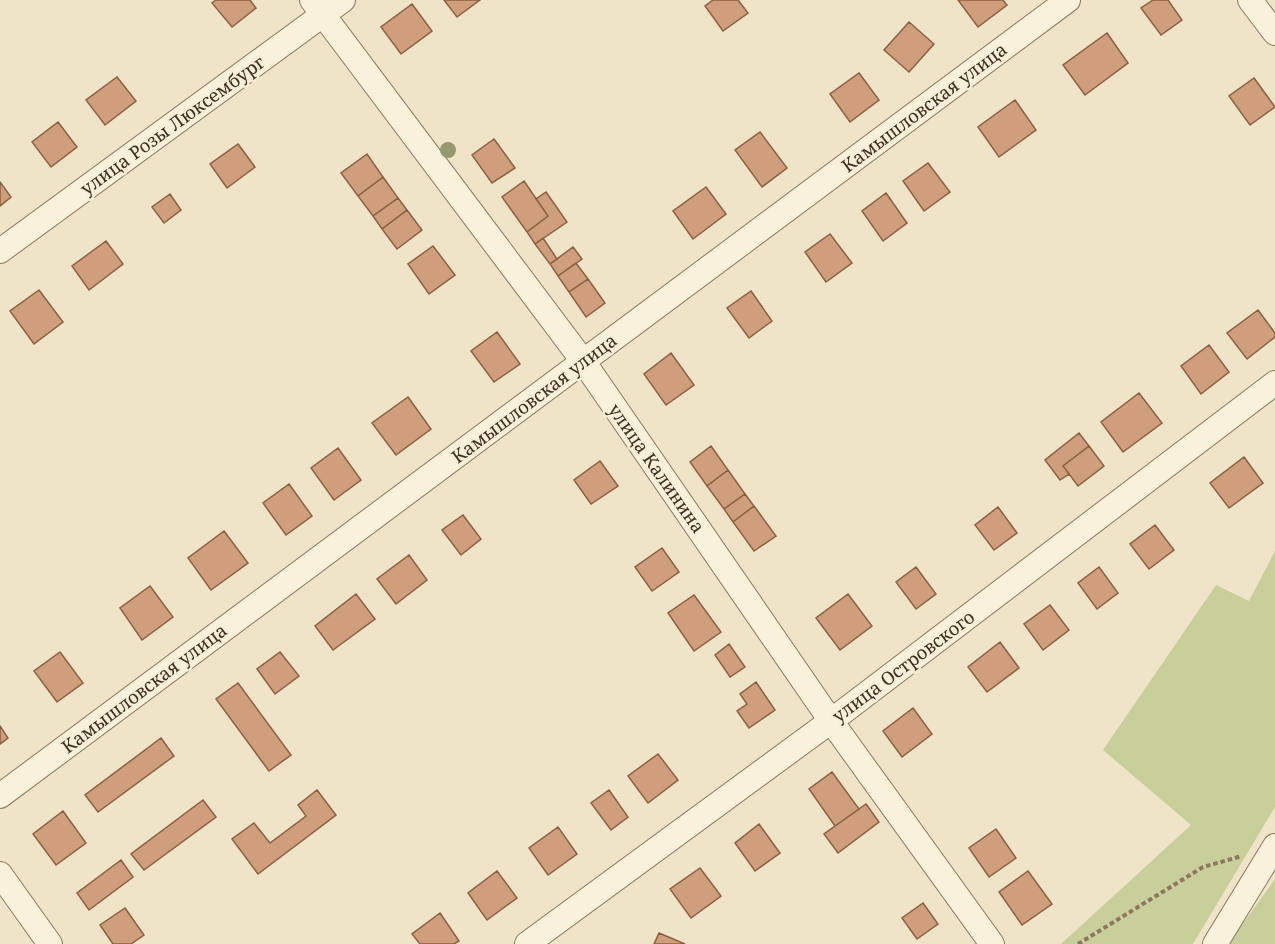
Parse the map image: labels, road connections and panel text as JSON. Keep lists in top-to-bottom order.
{
  "streets": {
    "street": [
      "Камышловская улица",
      "улица Розы Люксембург",
      "улица Калинина",
      "улица Островского"
    ]
  },
  "crossings": [
    ["Камышловская улица", "улица Калинина"],
    ["улица Розы Люксембург", "улица Калинина"],
    ["улица Калинина", "улица Островского"]
  ]
}
